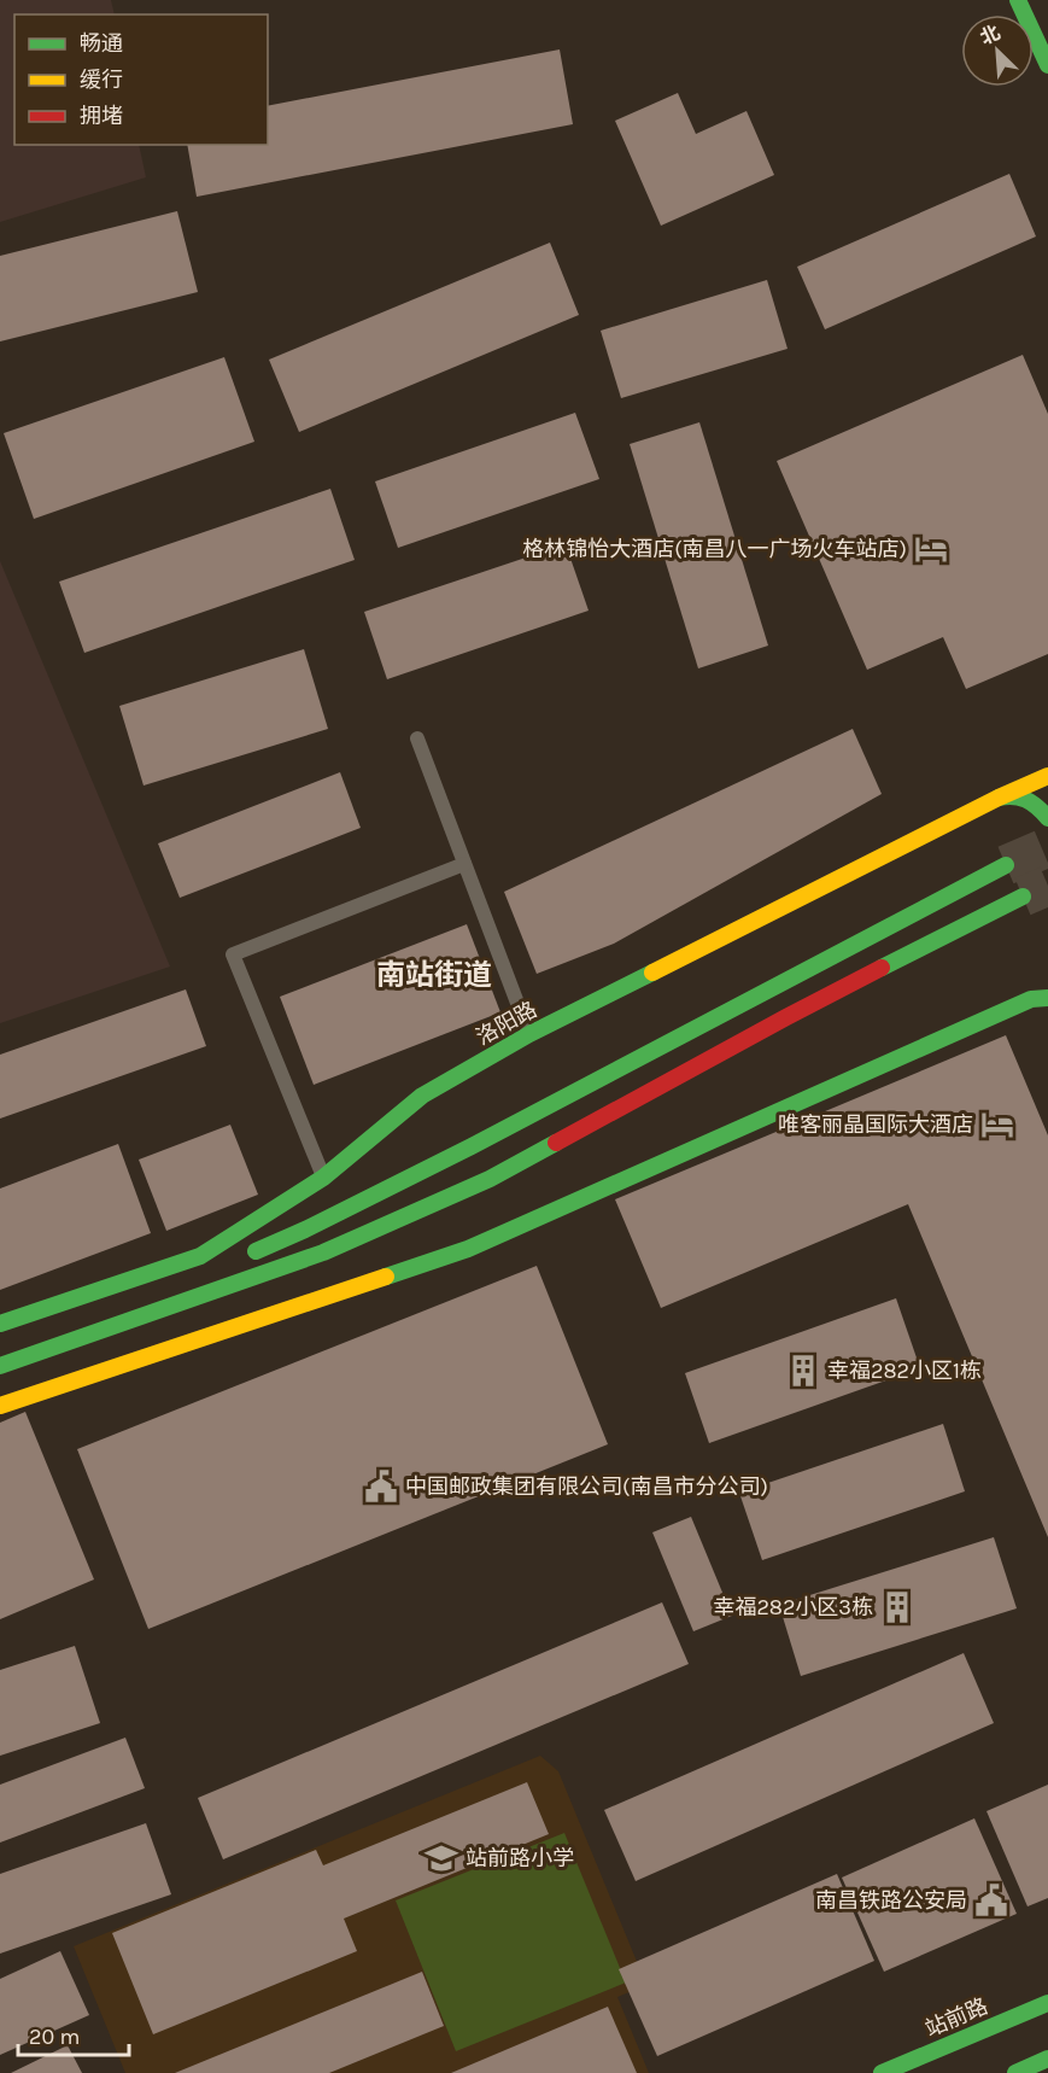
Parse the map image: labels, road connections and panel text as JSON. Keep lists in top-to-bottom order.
{
  "streets": {
    "street": ["洛阳路", "站前路"]
  },
  "districts": ["南站街道"],
  "places": {
    "hotel": ["格林锦怡大酒店(南昌八一广场火车站店)", "唯客丽晶国际大酒店"],
    "building": ["幸福282小区1栋", "幸福282小区3栋"],
    "public building": ["中国邮政集团有限公司(南昌市分公司)", "南昌铁路公安局"],
    "school or university": ["站前路小学"]
  },
  "legend": ["畅通", "缓行", "拥堵"],
  "scale_bar": "20 m",
  "north": "top left"
}
